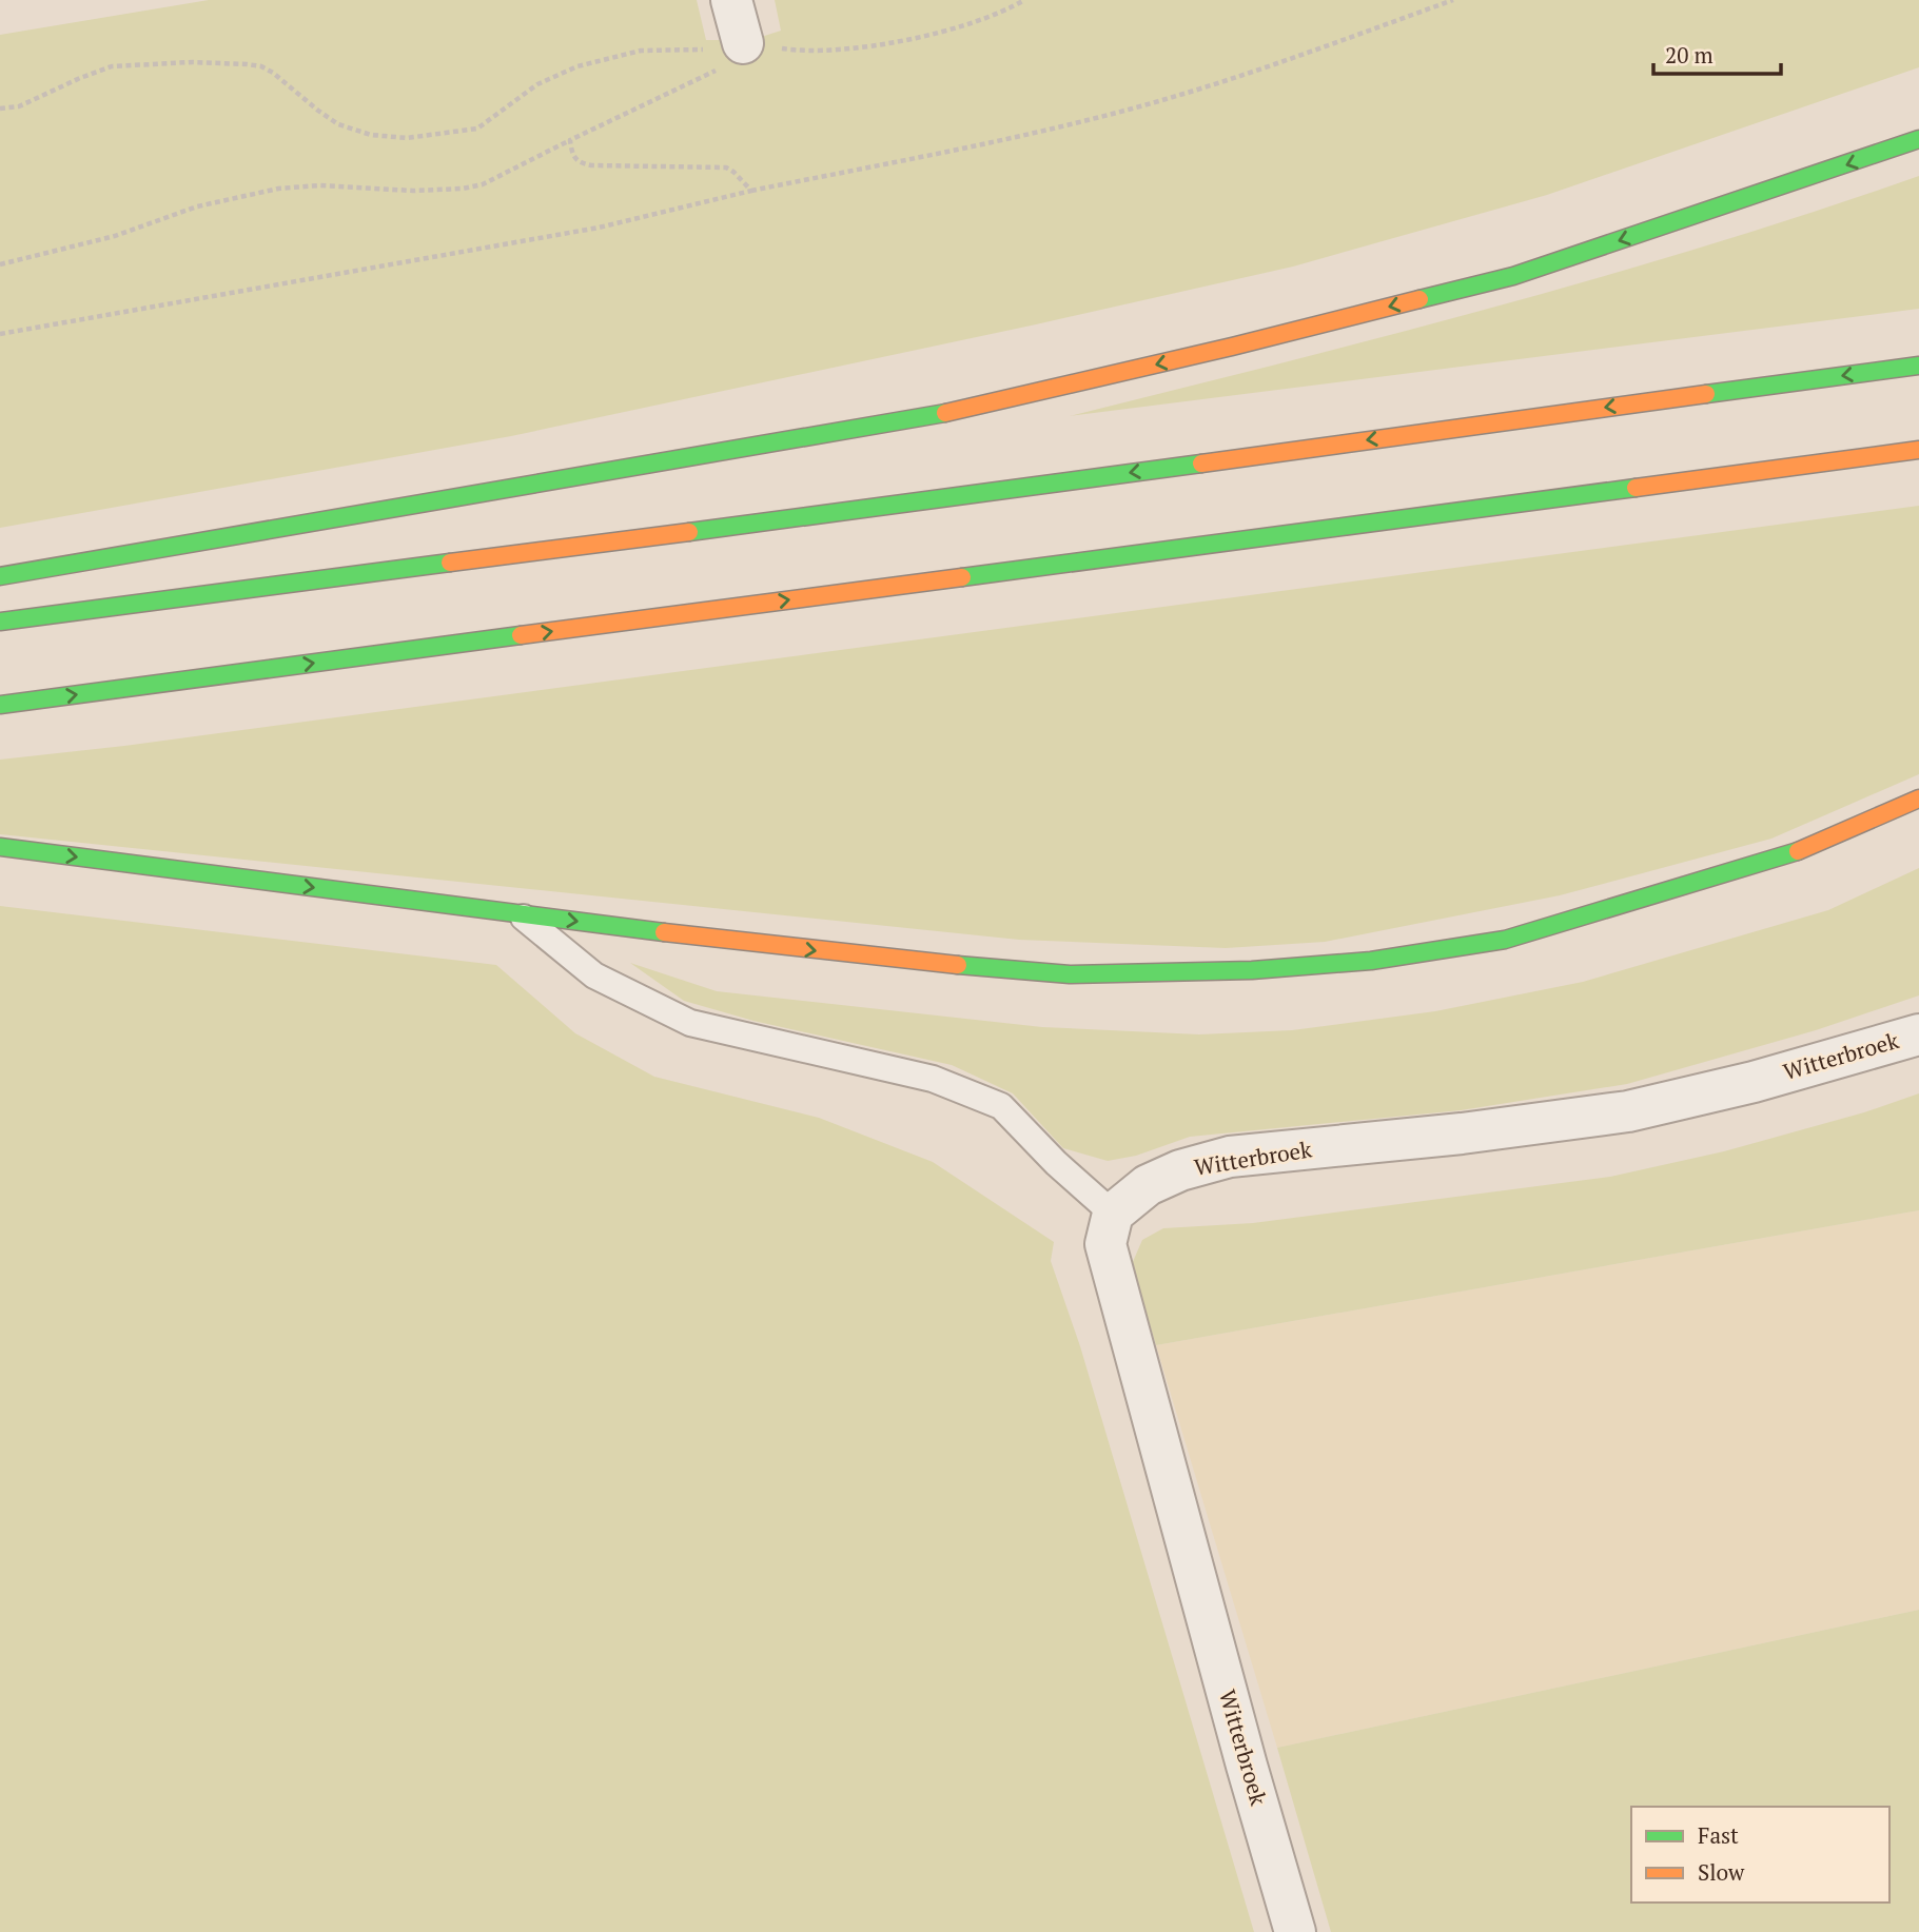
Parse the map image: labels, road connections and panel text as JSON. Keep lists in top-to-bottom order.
{
  "streets": {
    "street": ["Witterbroek"]
  },
  "legend": ["Fast", "Slow"],
  "scale_bar": "20 m"
}
